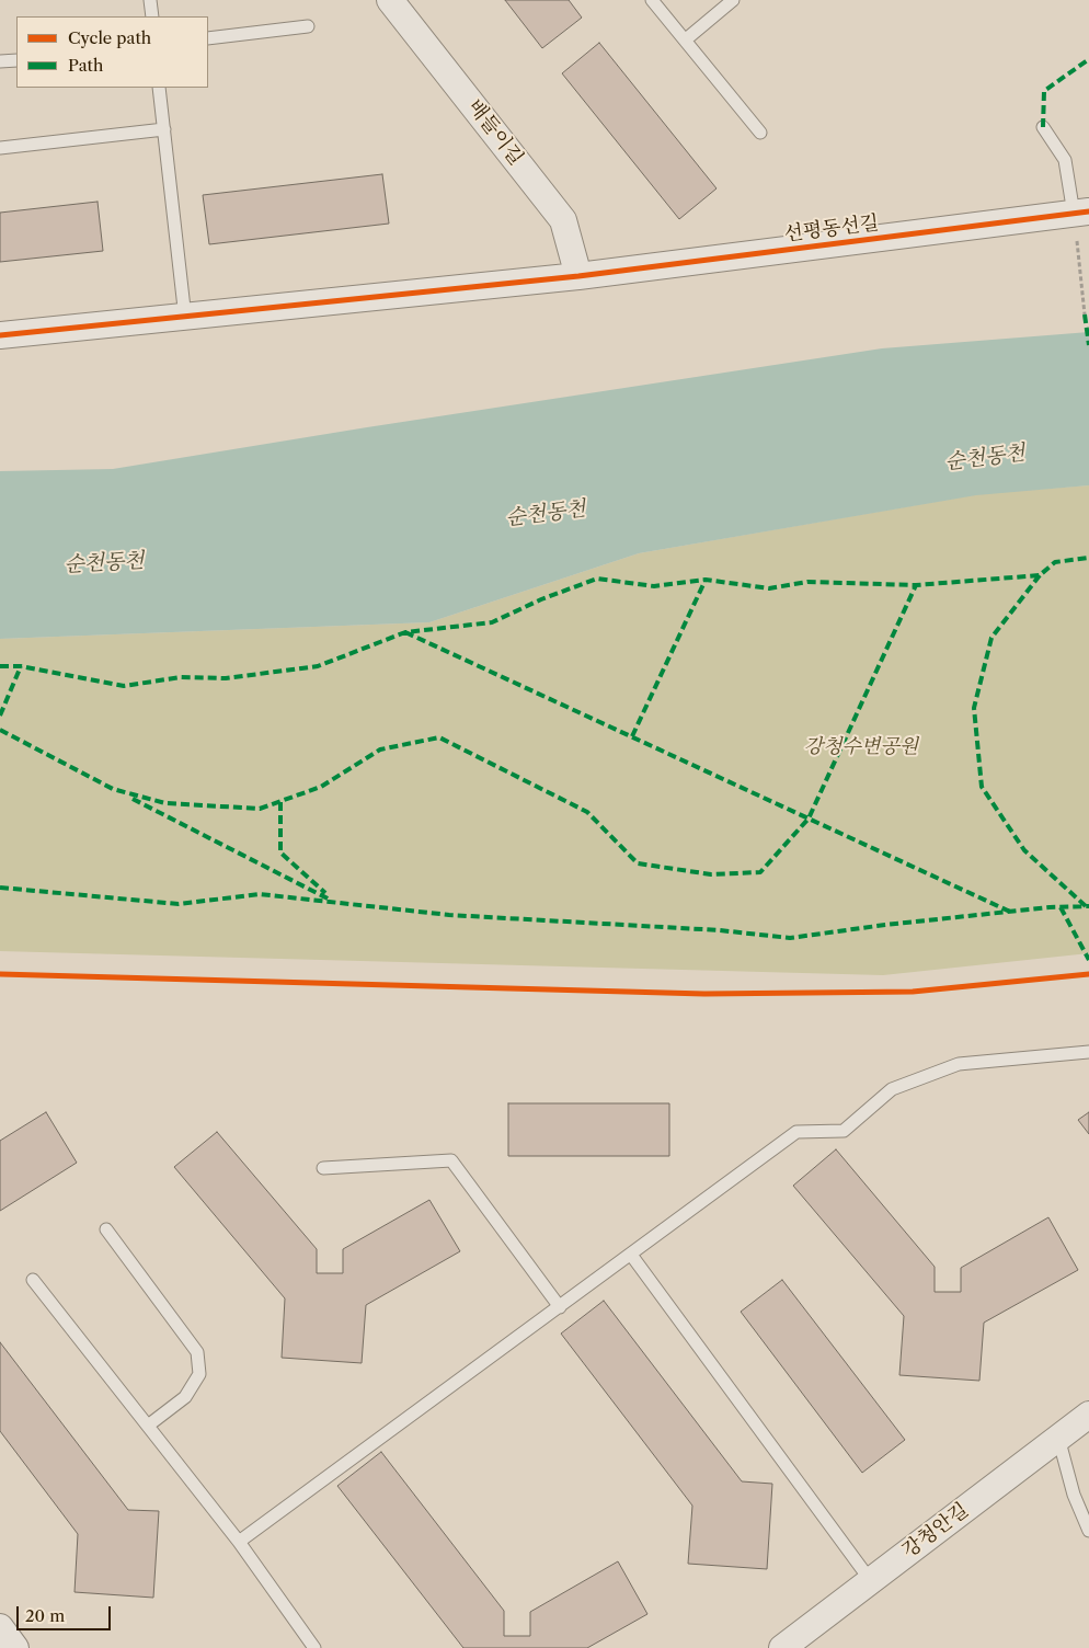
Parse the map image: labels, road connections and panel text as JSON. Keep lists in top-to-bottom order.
{
  "streets": {
    "street": ["배들이길", "선평동선길", "강청안길"]
  },
  "crossings": [
    ["배들이길", "선평동선길"]
  ],
  "water": ["순천동천"],
  "parks": ["강청수변공원"],
  "legend": ["Cycle path", "Path"],
  "scale_bar": "20 m"
}
